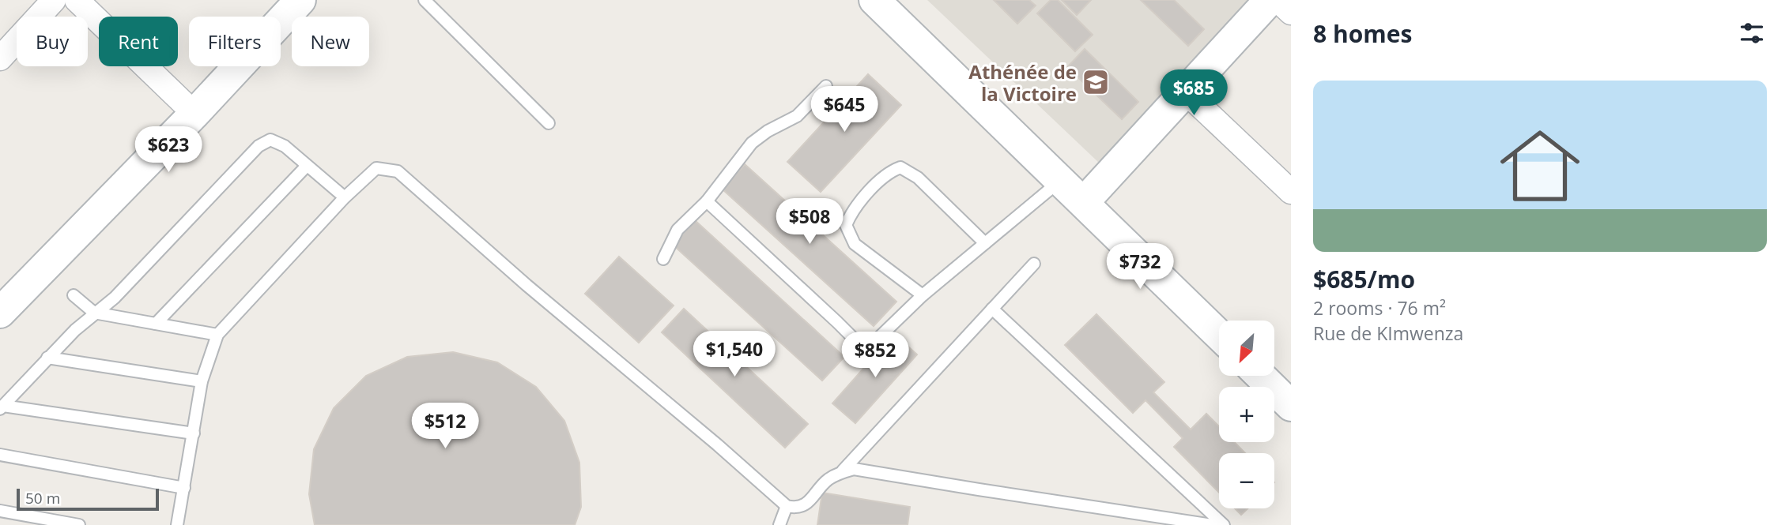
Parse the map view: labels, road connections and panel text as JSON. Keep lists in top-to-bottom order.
{
  "places": {
    "school or university": ["Athénée de la Victoire"]
  },
  "scale_bar": "50 m",
  "north": "bottom left",
  "page": {
    "heading": "8 homes",
    "chip": [
      "Buy",
      "Rent",
      "Filters",
      "New"
    ],
    "list": [
      {
        "name": "$685/mo",
        "note": "2 rooms · 76 m² · Rue de KImwenza"
      }
    ],
    "price": [
      "$685",
      "$645",
      "$623",
      "$508",
      "$732",
      "$1,540",
      "$852",
      "$512"
    ],
    "map_buttons": ["+", "−"],
    "scale": "50 m"
  }
}
